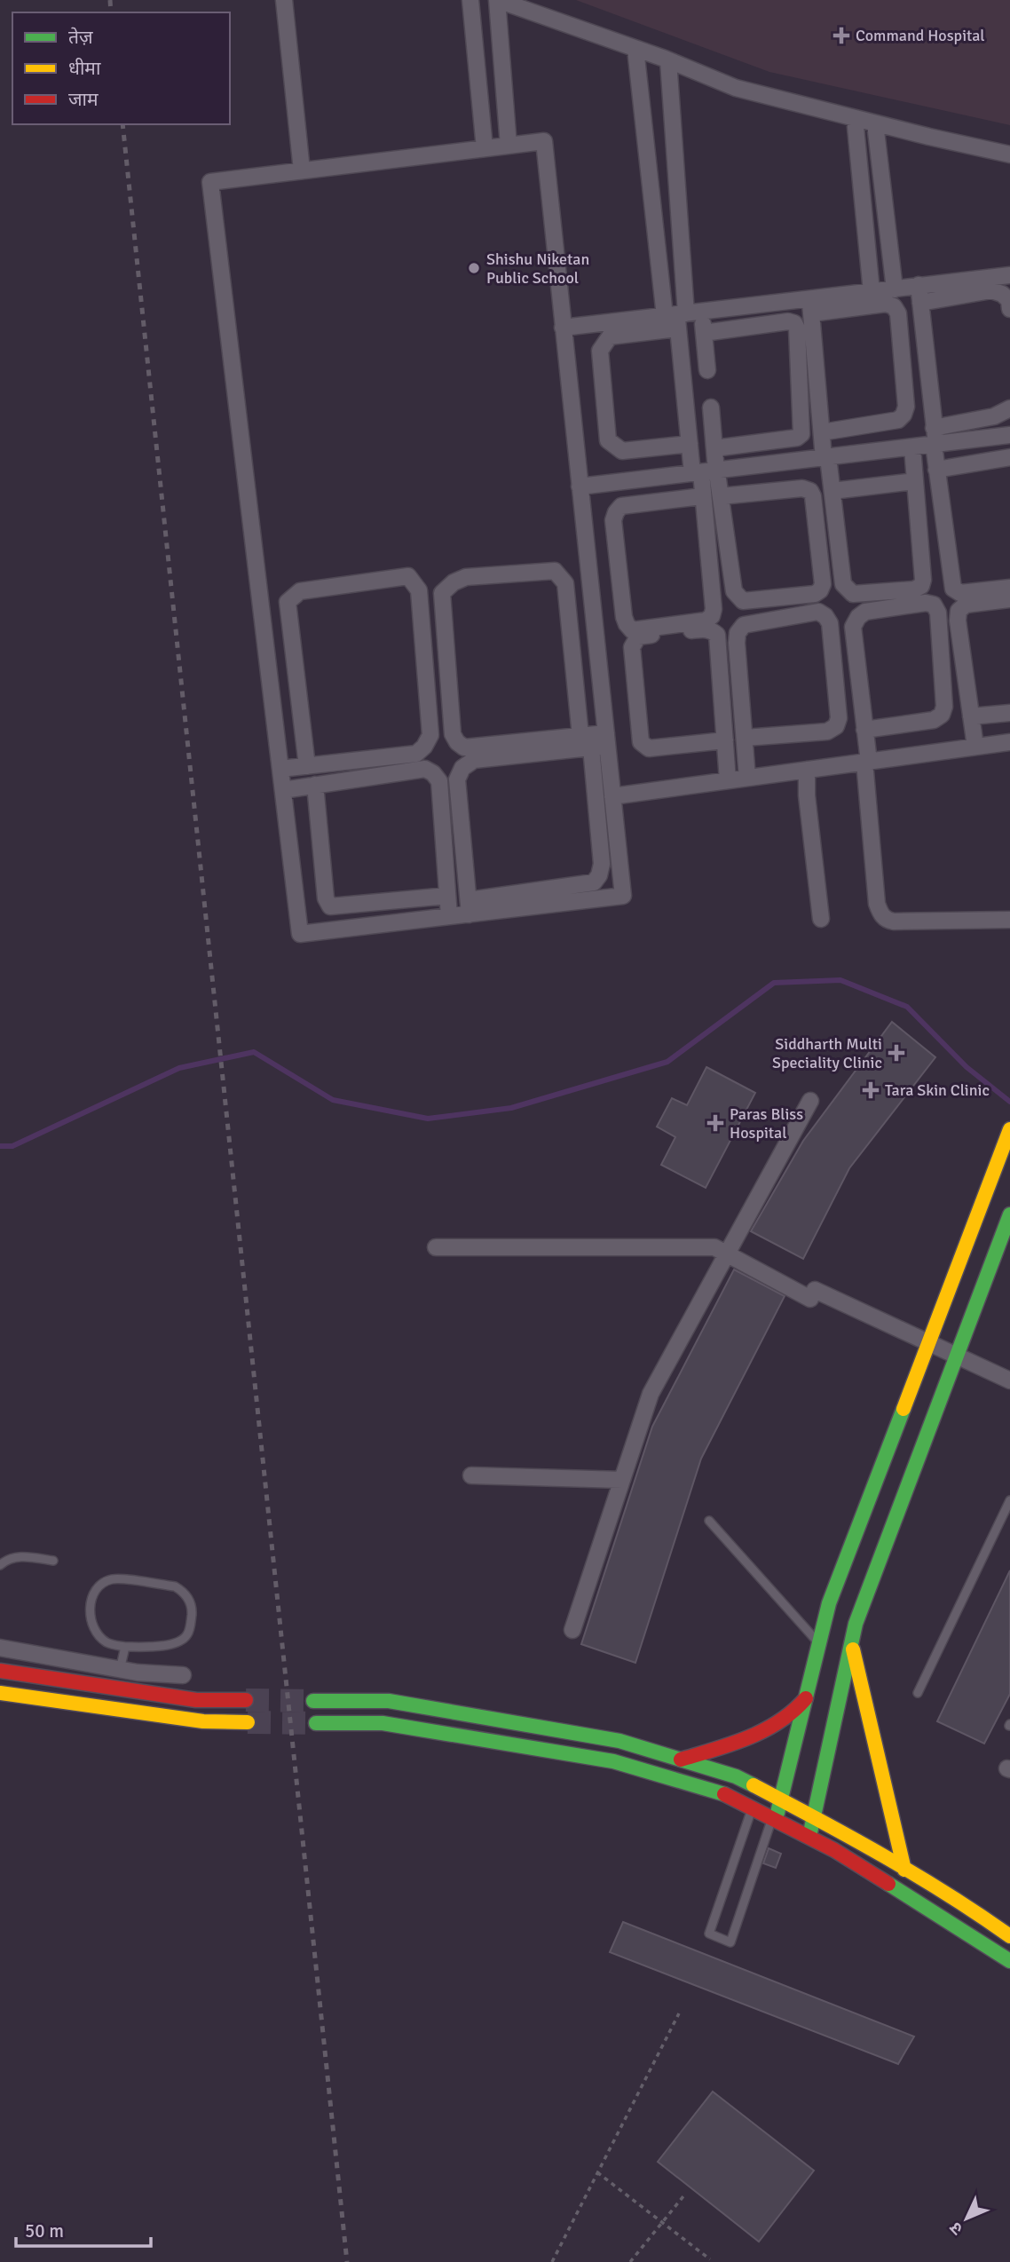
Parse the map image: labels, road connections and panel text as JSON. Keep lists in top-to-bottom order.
{
  "places": {
    "health": [
      "Command Hospital",
      "Siddharth Multi Speciality Clinic",
      "Tara Skin Clinic",
      "Paras Bliss Hospital"
    ],
    "other": ["Shishu Niketan Public School"]
  },
  "legend": ["तेज़", "धीमा", "जाम"],
  "scale_bar": "50 m",
  "north": "bottom left"
}
